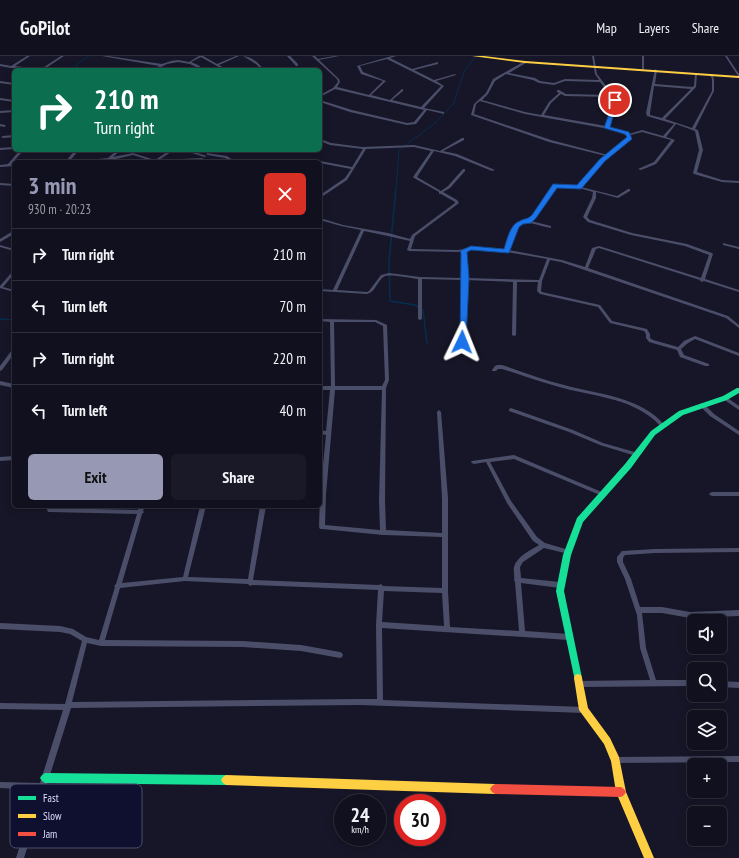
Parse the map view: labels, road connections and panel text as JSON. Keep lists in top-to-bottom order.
{
  "legend": ["Fast", "Slow", "Jam"],
  "page": {
    "header": "GoPilot",
    "nav": ["Map", "Layers", "Share"],
    "turn": ["210 m", "Turn right"],
    "heading": ["3 min", "930 m · 20:23"],
    "list": [
      {
        "name": "Turn right",
        "value": "210 m"
      },
      {
        "name": "Turn left",
        "value": "70 m"
      },
      {
        "name": "Turn right",
        "value": "220 m"
      },
      {
        "name": "Turn left",
        "value": "40 m"
      }
    ],
    "buttons": ["Exit", "Share"],
    "map_buttons": ["+", "−"],
    "speed": "24 km/h",
    "limit": "30"
  }
}
